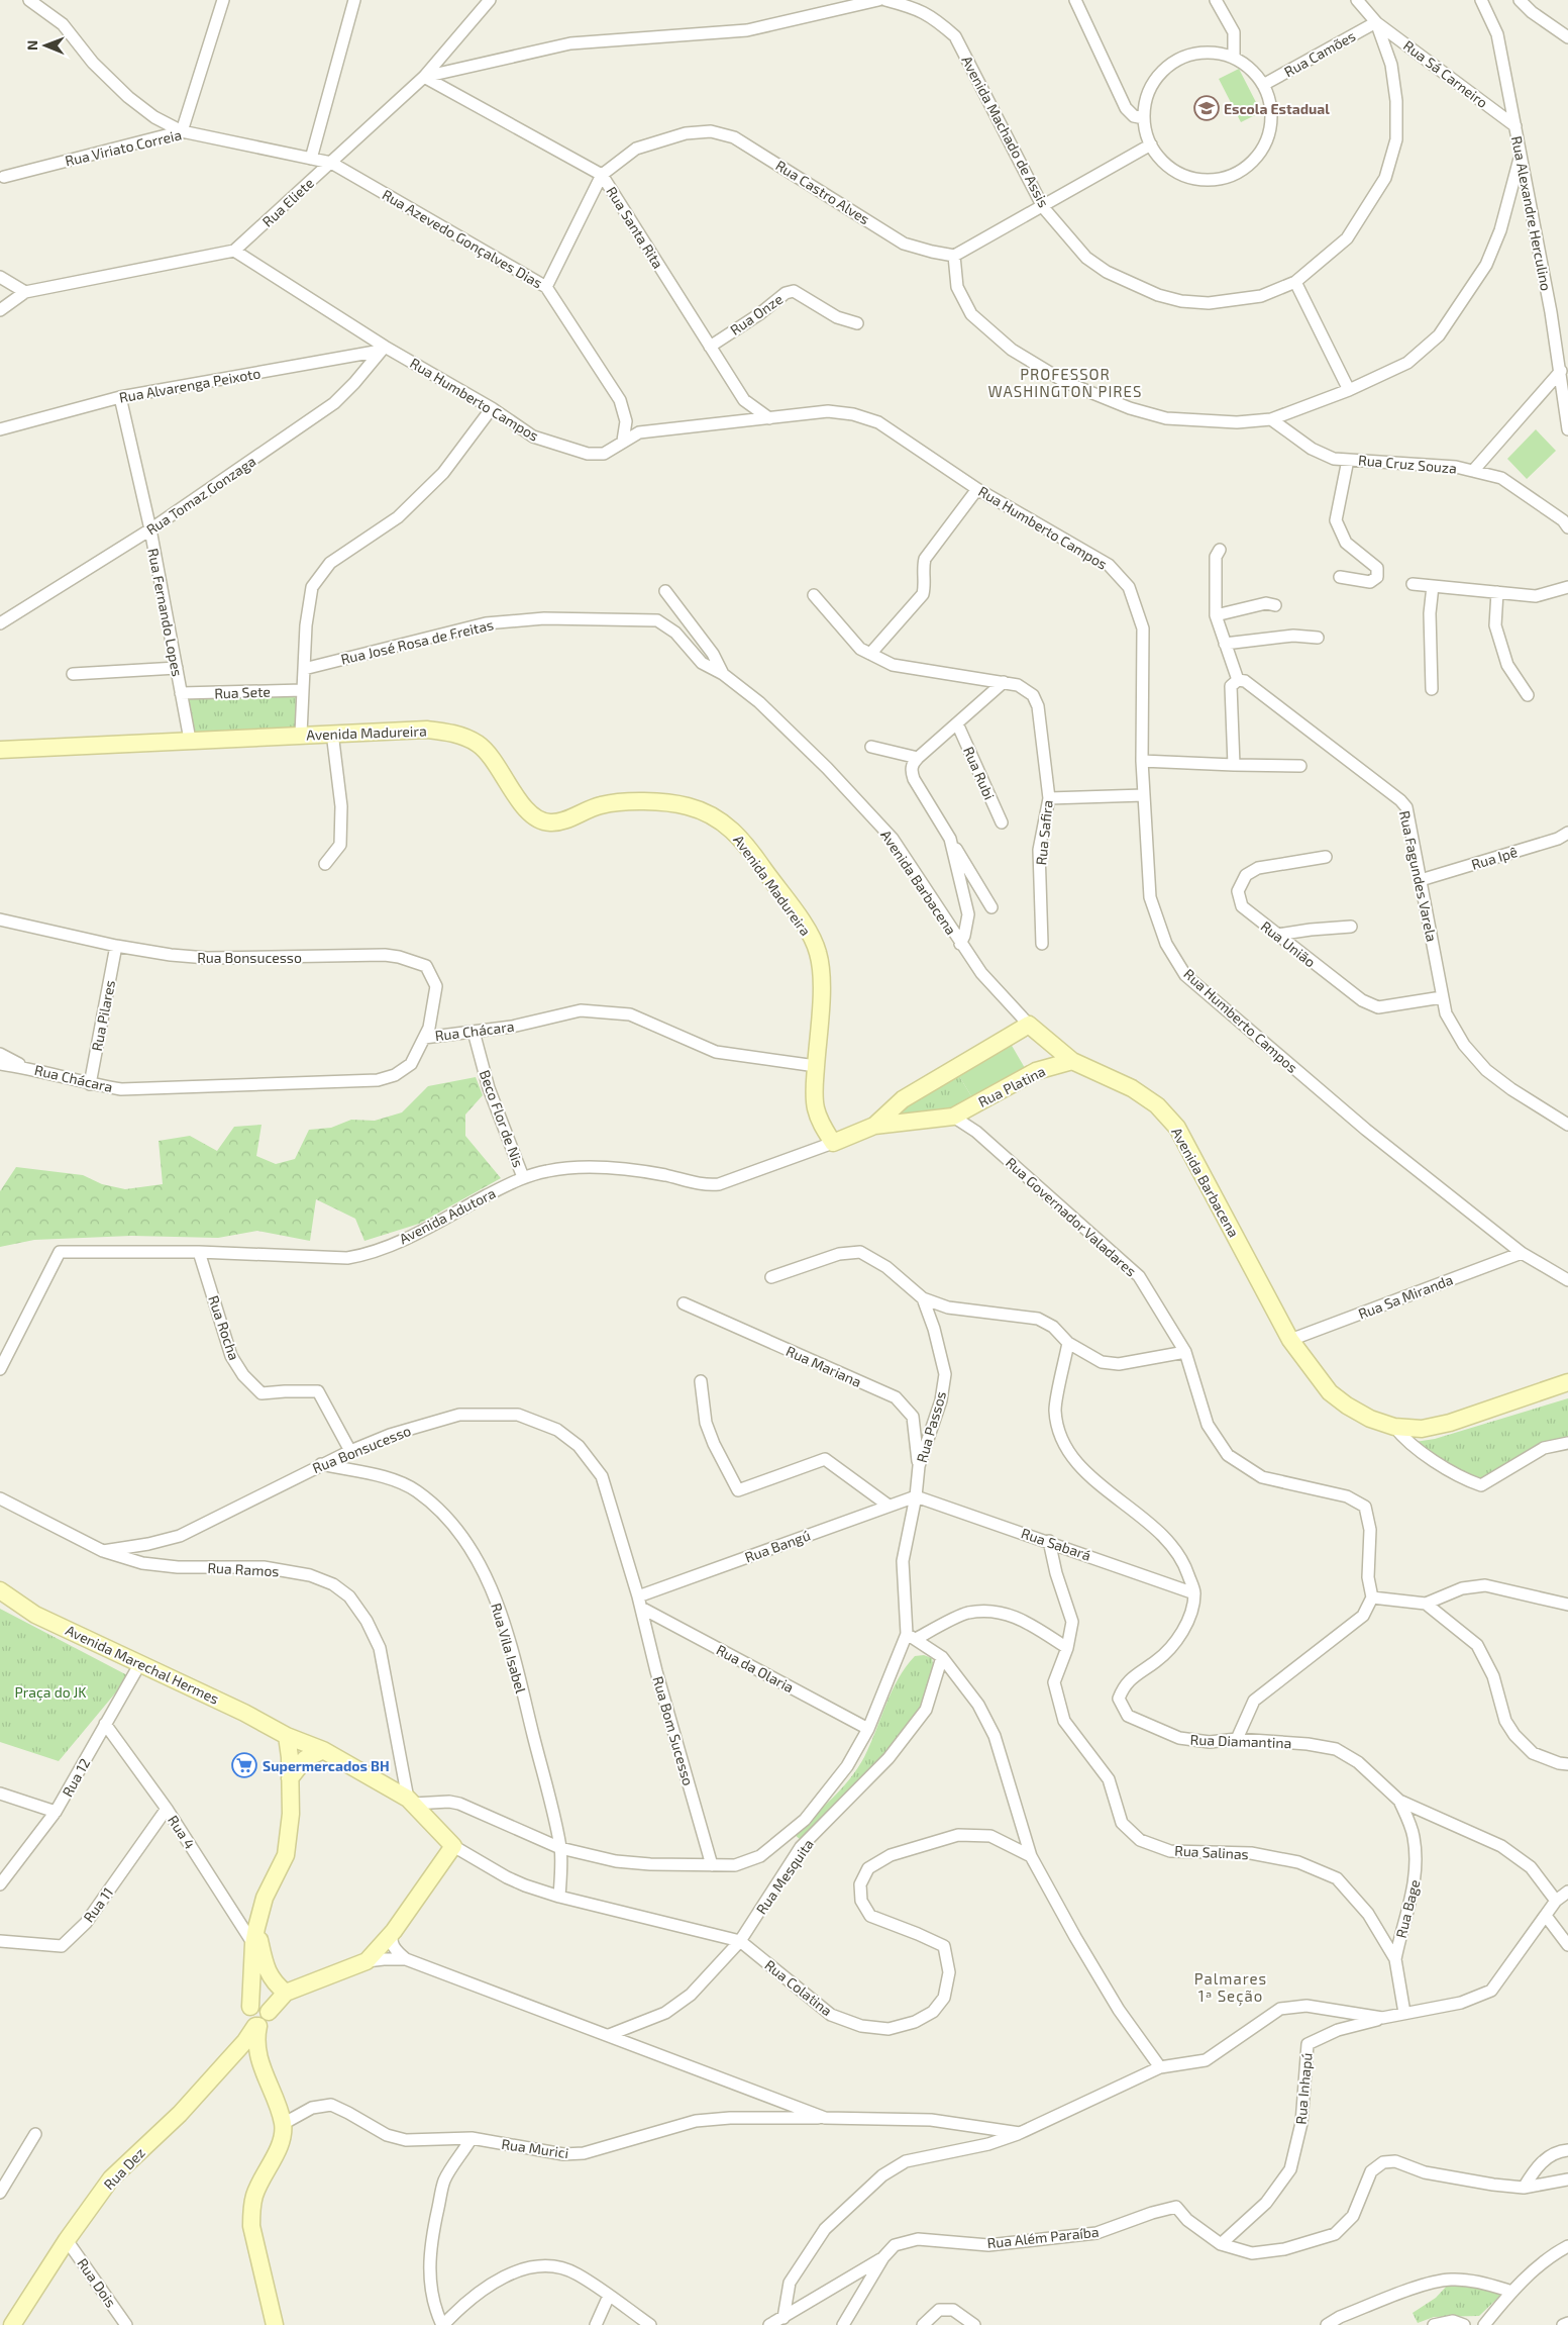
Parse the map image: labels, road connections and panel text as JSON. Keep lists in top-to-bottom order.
{
  "streets": {
    "street": [
      "Rua Camões",
      "Rua Sá Carneiro",
      "Avenida Machado de Assis",
      "Rua Viriato Correia",
      "Rua Castro Alves",
      "Rua Eliete",
      "Rua Alexandre Herculino",
      "Rua Santa Rita",
      "Rua Azevedo Gonçalves Dias",
      "Rua Onze",
      "Rua Alvarenga Peixoto",
      "Rua Humberto Campos",
      "Rua Cruz Souza",
      "Rua Tomaz Gonzaga",
      "Rua Fernando Lopes",
      "Rua José Rosa de Freitas",
      "Rua Sete",
      "Avenida Madureira",
      "Rua Rubi",
      "Rua Safira",
      "Rua Ipê",
      "Rua Fagundes Varela",
      "Avenida Barbacena",
      "Rua União",
      "Rua Bonsucesso",
      "Rua Pilares",
      "Rua Chácara",
      "Rua Platina",
      "Beco Flor de Nis",
      "Avenida Adutora",
      "Rua Governador Valadares",
      "Rua Sa Miranda",
      "Rua Rocha",
      "Rua Mariana",
      "Rua Passos",
      "Rua Sabará",
      "Rua Bangú",
      "Rua Ramos",
      "Rua Vila Isabel",
      "Avenida Marechal Hermes",
      "Rua da Olaria",
      "Rua Bom Sucesso",
      "Rua Diamantina",
      "Rua 12",
      "Rua 4",
      "Rua Salinas",
      "Rua Mesquita",
      "Rua 11",
      "Rua Bage",
      "Rua Colatina",
      "Rua Inhapú",
      "Rua Murici",
      "Rua Dez",
      "Rua Além Paraíba",
      "Rua Dois"
    ]
  },
  "crossings": [
    ["Rua Camões", "Rua Sá Carneiro"],
    ["Rua Camões", "Avenida Machado de Assis"],
    ["Rua Sá Carneiro", "Avenida Machado de Assis"],
    ["Rua Sá Carneiro", "Rua Alexandre Herculino"],
    ["Rua Viriato Correia", "Rua Eliete"],
    ["Rua Viriato Correia", "Rua Azevedo Gonçalves Dias"],
    ["Rua Castro Alves", "Rua Santa Rita"],
    ["Rua Castro Alves", "Rua Azevedo Gonçalves Dias"],
    ["Rua Eliete", "Rua Santa Rita"],
    ["Rua Eliete", "Rua Azevedo Gonçalves Dias"],
    ["Rua Eliete", "Rua Humberto Campos"],
    ["Rua Santa Rita", "Rua Onze"],
    ["Rua Santa Rita", "Rua Humberto Campos"],
    ["Rua Azevedo Gonçalves Dias", "Rua Humberto Campos"],
    ["Rua Alvarenga Peixoto", "Rua Humberto Campos"],
    ["Rua Alvarenga Peixoto", "Rua Tomaz Gonzaga"],
    ["Rua Alvarenga Peixoto", "Rua Fernando Lopes"],
    ["Rua Humberto Campos", "Rua Tomaz Gonzaga"],
    ["Rua Humberto Campos", "Rua Sa Miranda"],
    ["Rua Tomaz Gonzaga", "Rua Fernando Lopes"],
    ["Rua Fernando Lopes", "Rua Sete"],
    ["Rua Fernando Lopes", "Avenida Madureira"],
    ["Rua José Rosa de Freitas", "Avenida Barbacena"],
    ["Avenida Madureira", "Rua Chácara"],
    ["Avenida Madureira", "Avenida Adutora"],
    ["Rua Ipê", "Rua Fagundes Varela"],
    ["Rua Fagundes Varela", "Rua União"],
    ["Avenida Barbacena", "Rua Platina"],
    ["Avenida Barbacena", "Rua Sa Miranda"],
    ["Rua Bonsucesso", "Rua Pilares"],
    ["Rua Bonsucesso", "Rua Chácara"],
    ["Rua Bonsucesso", "Rua Rocha"],
    ["Rua Bonsucesso", "Rua Bangú"],
    ["Rua Bonsucesso", "Rua Ramos"],
    ["Rua Bonsucesso", "Rua Vila Isabel"],
    ["Rua Bonsucesso", "Rua Bom Sucesso"],
    ["Rua Pilares", "Rua Chácara"],
    ["Rua Chácara", "Beco Flor de Nis"],
    ["Rua Platina", "Avenida Adutora"],
    ["Rua Platina", "Rua Governador Valadares"],
    ["Beco Flor de Nis", "Avenida Adutora"],
    ["Avenida Adutora", "Rua Governador Valadares"],
    ["Avenida Adutora", "Rua Rocha"],
    ["Rua Mariana", "Rua Passos"],
    ["Rua Passos", "Rua Sabará"],
    ["Rua Passos", "Rua Bangú"],
    ["Rua Sabará", "Rua Bangú"],
    ["Rua Sabará", "Rua Diamantina"],
    ["Rua Sabará", "Rua Salinas"],
    ["Rua Bangú", "Rua Bom Sucesso"],
    ["Rua Ramos", "Avenida Marechal Hermes"],
    ["Rua Vila Isabel", "Rua Colatina"],
    ["Avenida Marechal Hermes", "Rua 12"],
    ["Avenida Marechal Hermes", "Rua Colatina"],
    ["Rua da Olaria", "Rua Bom Sucesso"],
    ["Rua Diamantina", "Rua Bage"],
    ["Rua 12", "Rua 4"],
    ["Rua 4", "Rua 11"],
    ["Rua Salinas", "Rua Bage"],
    ["Rua Mesquita", "Rua Colatina"],
    ["Rua Inhapú", "Rua Além Paraíba"],
    ["Rua Dez", "Rua Dois"]
  ],
  "districts": ["PROFESSOR WASHINGTON PIRES", "Palmares 1ª Seção"],
  "parks": ["Praça do JK"],
  "places": {
    "school or university": ["Escola Estadual"],
    "supermarket": ["Supermercados BH"]
  },
  "north": "left"
}
